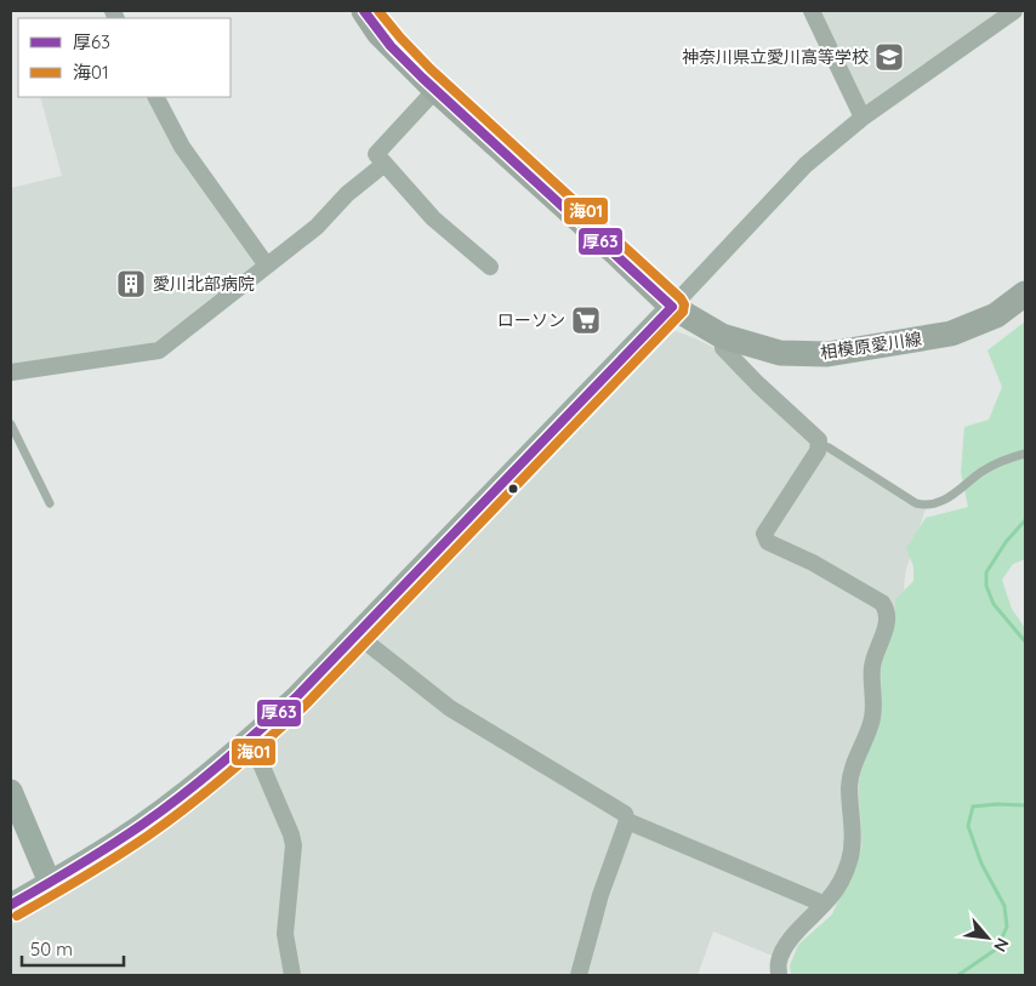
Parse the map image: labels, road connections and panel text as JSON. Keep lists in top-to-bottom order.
{
  "streets": {
    "main road": ["相模原愛川線"]
  },
  "places": {
    "school or university": ["神奈川県立愛川高等学校"],
    "building": ["愛川北部病院"],
    "supermarket": ["ローソン"]
  },
  "lines": ["transit line 厚63", "transit line 海01"],
  "legend": ["厚63", "海01"],
  "scale_bar": "50 m",
  "north": "bottom right"
}
